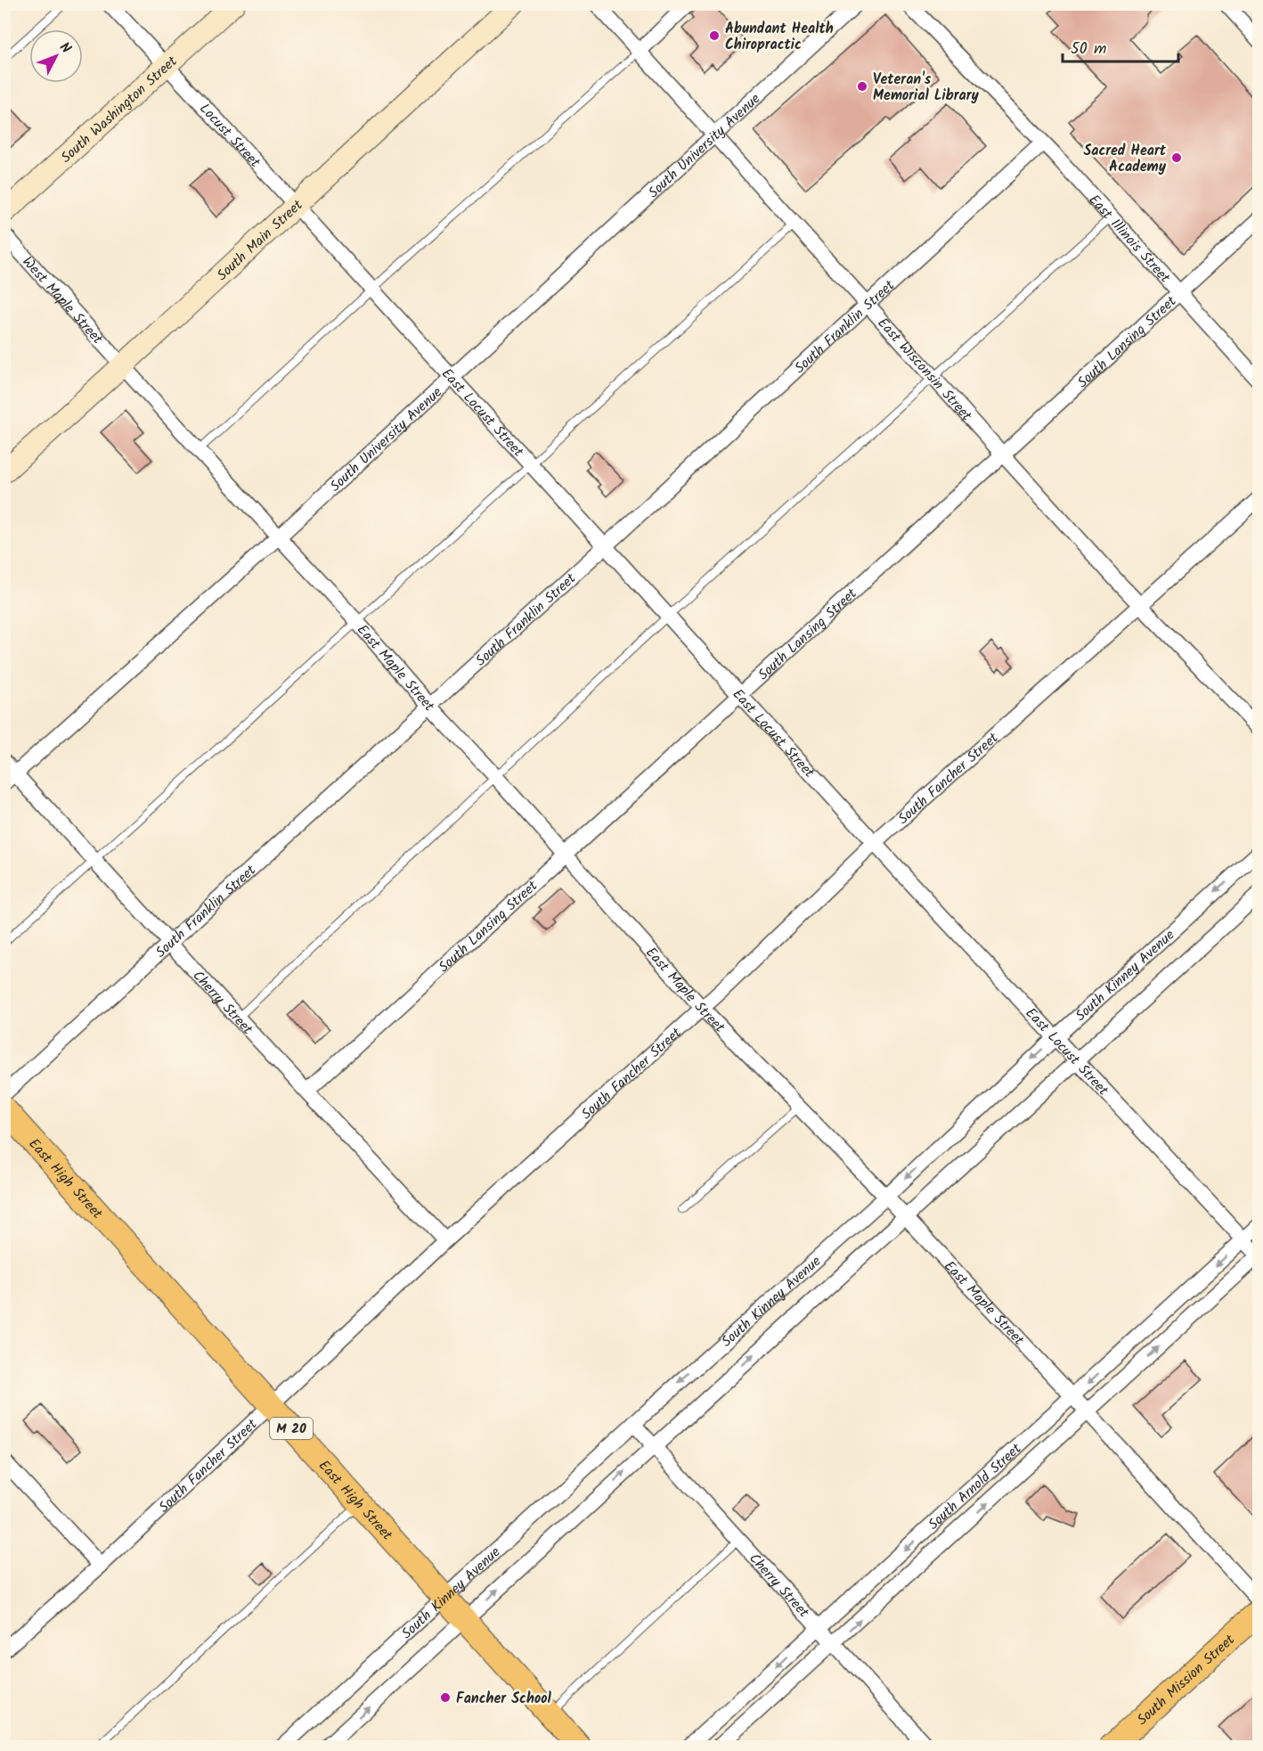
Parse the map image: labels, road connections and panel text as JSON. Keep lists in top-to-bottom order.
{
  "streets": {
    "main road": ["East High Street", "M 20", "South Mission Street"],
    "street": [
      "South Washington Street",
      "Locust Street",
      "South University Avenue",
      "South Main Street",
      "East Illinois Street",
      "West Maple Street",
      "South Franklin Street",
      "South Lansing Street",
      "East Wisconsin Street",
      "East Locust Street",
      "East Maple Street",
      "South Fancher Street",
      "South Kinney Avenue",
      "Cherry Street",
      "South Arnold Street"
    ]
  },
  "crossings": [
    ["South Washington Street", "Locust Street"],
    ["Locust Street", "South Main Street"],
    ["Locust Street", "East Locust Street"],
    ["South University Avenue", "East Wisconsin Street"],
    ["South University Avenue", "East Locust Street"],
    ["South University Avenue", "East Maple Street"],
    ["South University Avenue", "Cherry Street"],
    ["South Main Street", "West Maple Street"],
    ["South Main Street", "East Locust Street"],
    ["South Main Street", "East Maple Street"],
    ["East Illinois Street", "South Franklin Street"],
    ["East Illinois Street", "South Lansing Street"],
    ["West Maple Street", "East Maple Street"],
    ["South Franklin Street", "East Wisconsin Street"],
    ["South Franklin Street", "East Locust Street"],
    ["South Franklin Street", "East Maple Street"],
    ["South Franklin Street", "Cherry Street"],
    ["South Lansing Street", "East Wisconsin Street"],
    ["South Lansing Street", "East Locust Street"],
    ["South Lansing Street", "East Maple Street"],
    ["South Lansing Street", "Cherry Street"],
    ["East Wisconsin Street", "South Fancher Street"],
    ["East Locust Street", "South Fancher Street"],
    ["East Locust Street", "South Kinney Avenue"],
    ["East Locust Street", "South Arnold Street"],
    ["East Maple Street", "South Fancher Street"],
    ["East Maple Street", "South Kinney Avenue"],
    ["East Maple Street", "South Arnold Street"],
    ["South Fancher Street", "Cherry Street"],
    ["South Fancher Street", "East High Street"],
    ["South Kinney Avenue", "Cherry Street"],
    ["South Kinney Avenue", "East High Street"],
    ["Cherry Street", "South Arnold Street"]
  ],
  "places": [
    "Abundant Health Chiropractic",
    "Veteran's Memorial Library",
    "Sacred Heart Academy",
    "Fancher School"
  ],
  "scale_bar": "50 m",
  "north": "top right"
}
